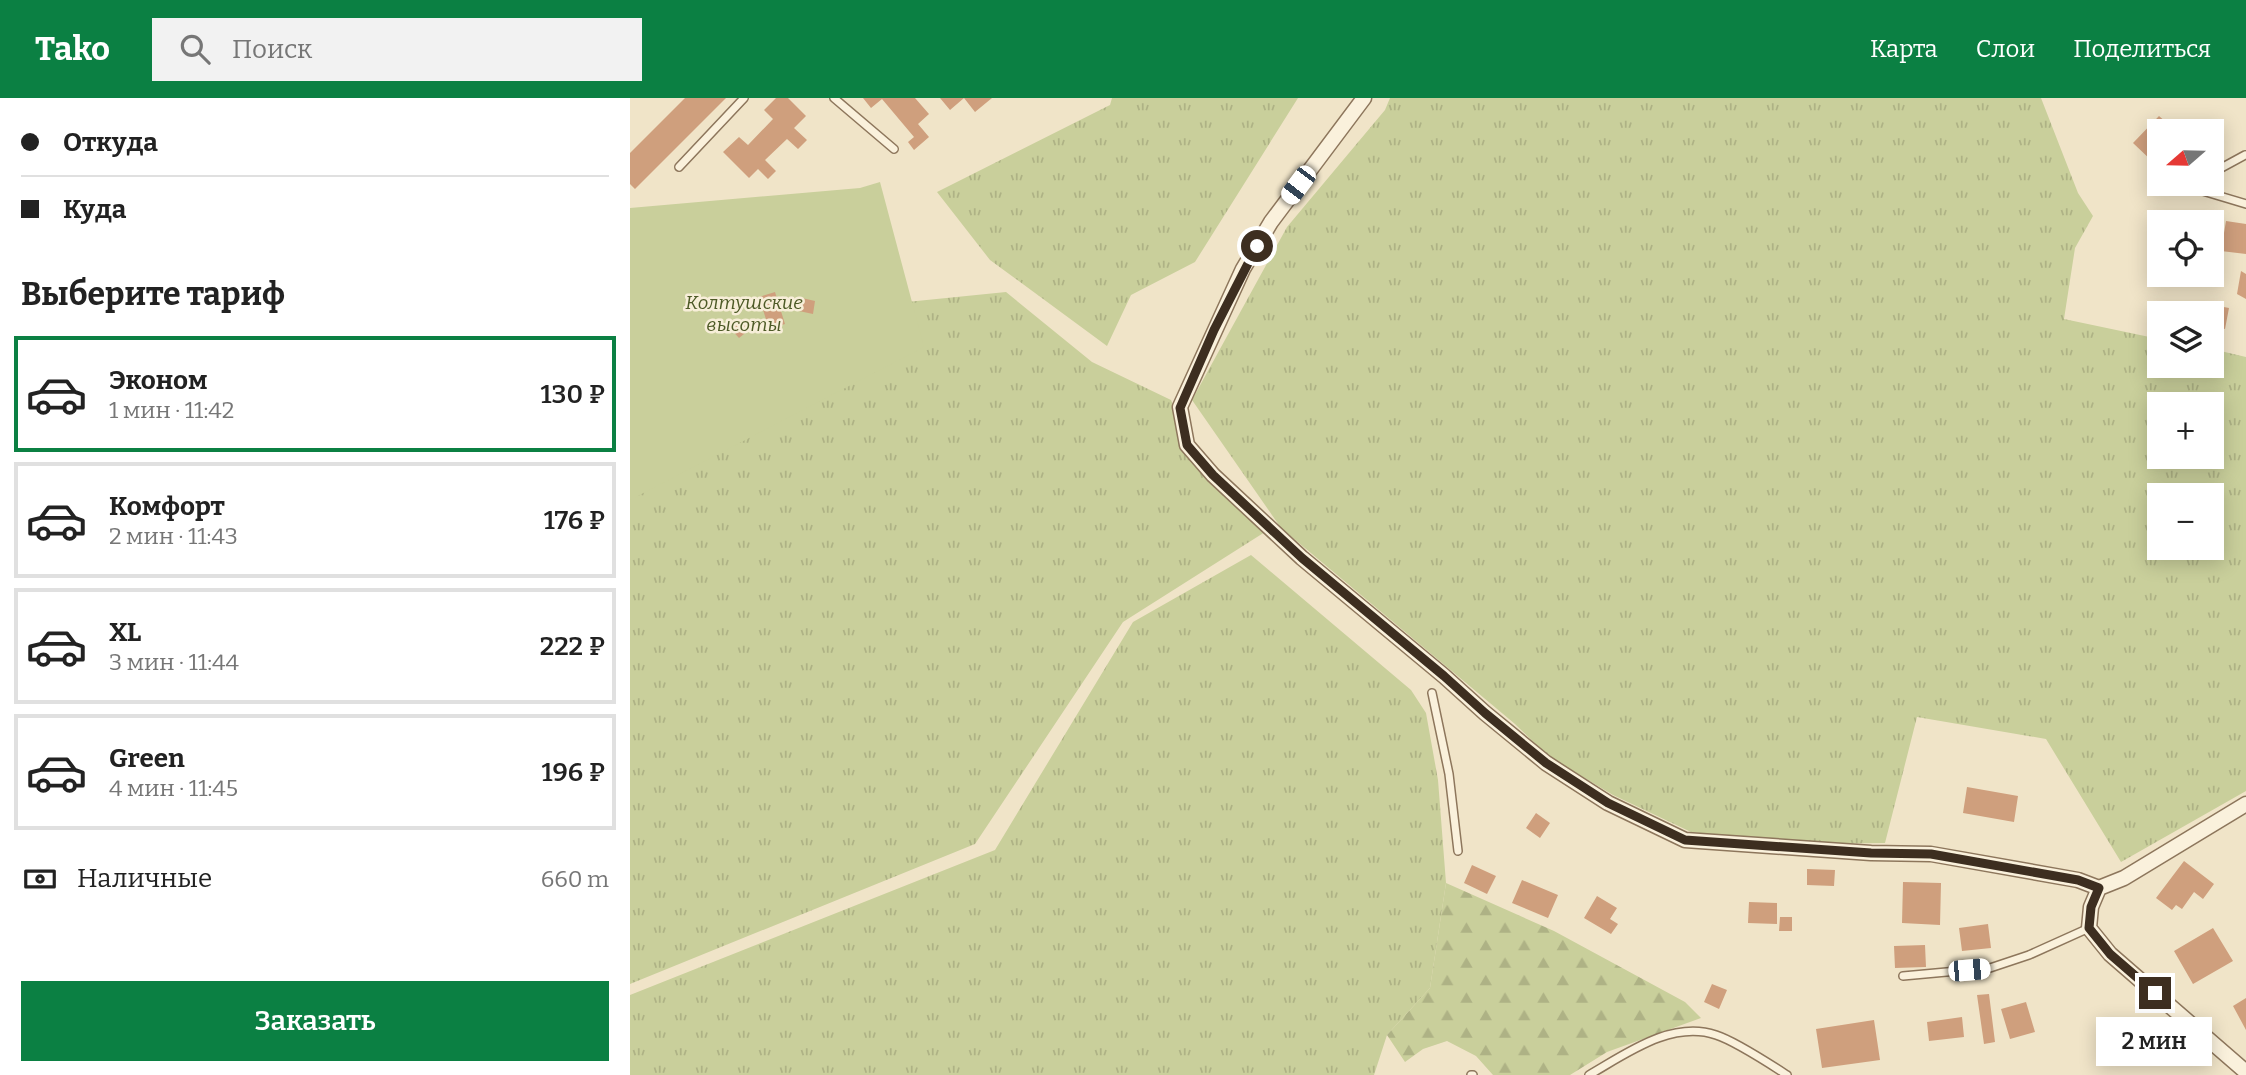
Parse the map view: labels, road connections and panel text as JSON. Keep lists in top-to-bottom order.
{
  "parks": ["Колтушские высоты"],
  "north": "left",
  "page": {
    "header": "Tako",
    "search": "Поиск",
    "nav": ["Карта", "Слои", "Поделиться"],
    "banner": ["Откуда", "Куда"],
    "map_buttons": ["+", "−"],
    "heading": "Выберите тариф",
    "list": [
      {
        "name": "Эконом",
        "note": "1 мин · 11:42",
        "value": "130 ₽"
      },
      {
        "name": "Комфорт",
        "note": "2 мин · 11:43",
        "value": "176 ₽"
      },
      {
        "name": "XL",
        "note": "3 мин · 11:44",
        "value": "222 ₽"
      },
      {
        "name": "Green",
        "note": "4 мин · 11:45",
        "value": "196 ₽"
      }
    ],
    "pay": ["Наличные", "660 m"],
    "buttons": "Заказать",
    "bubble": "2 мин"
  }
}
